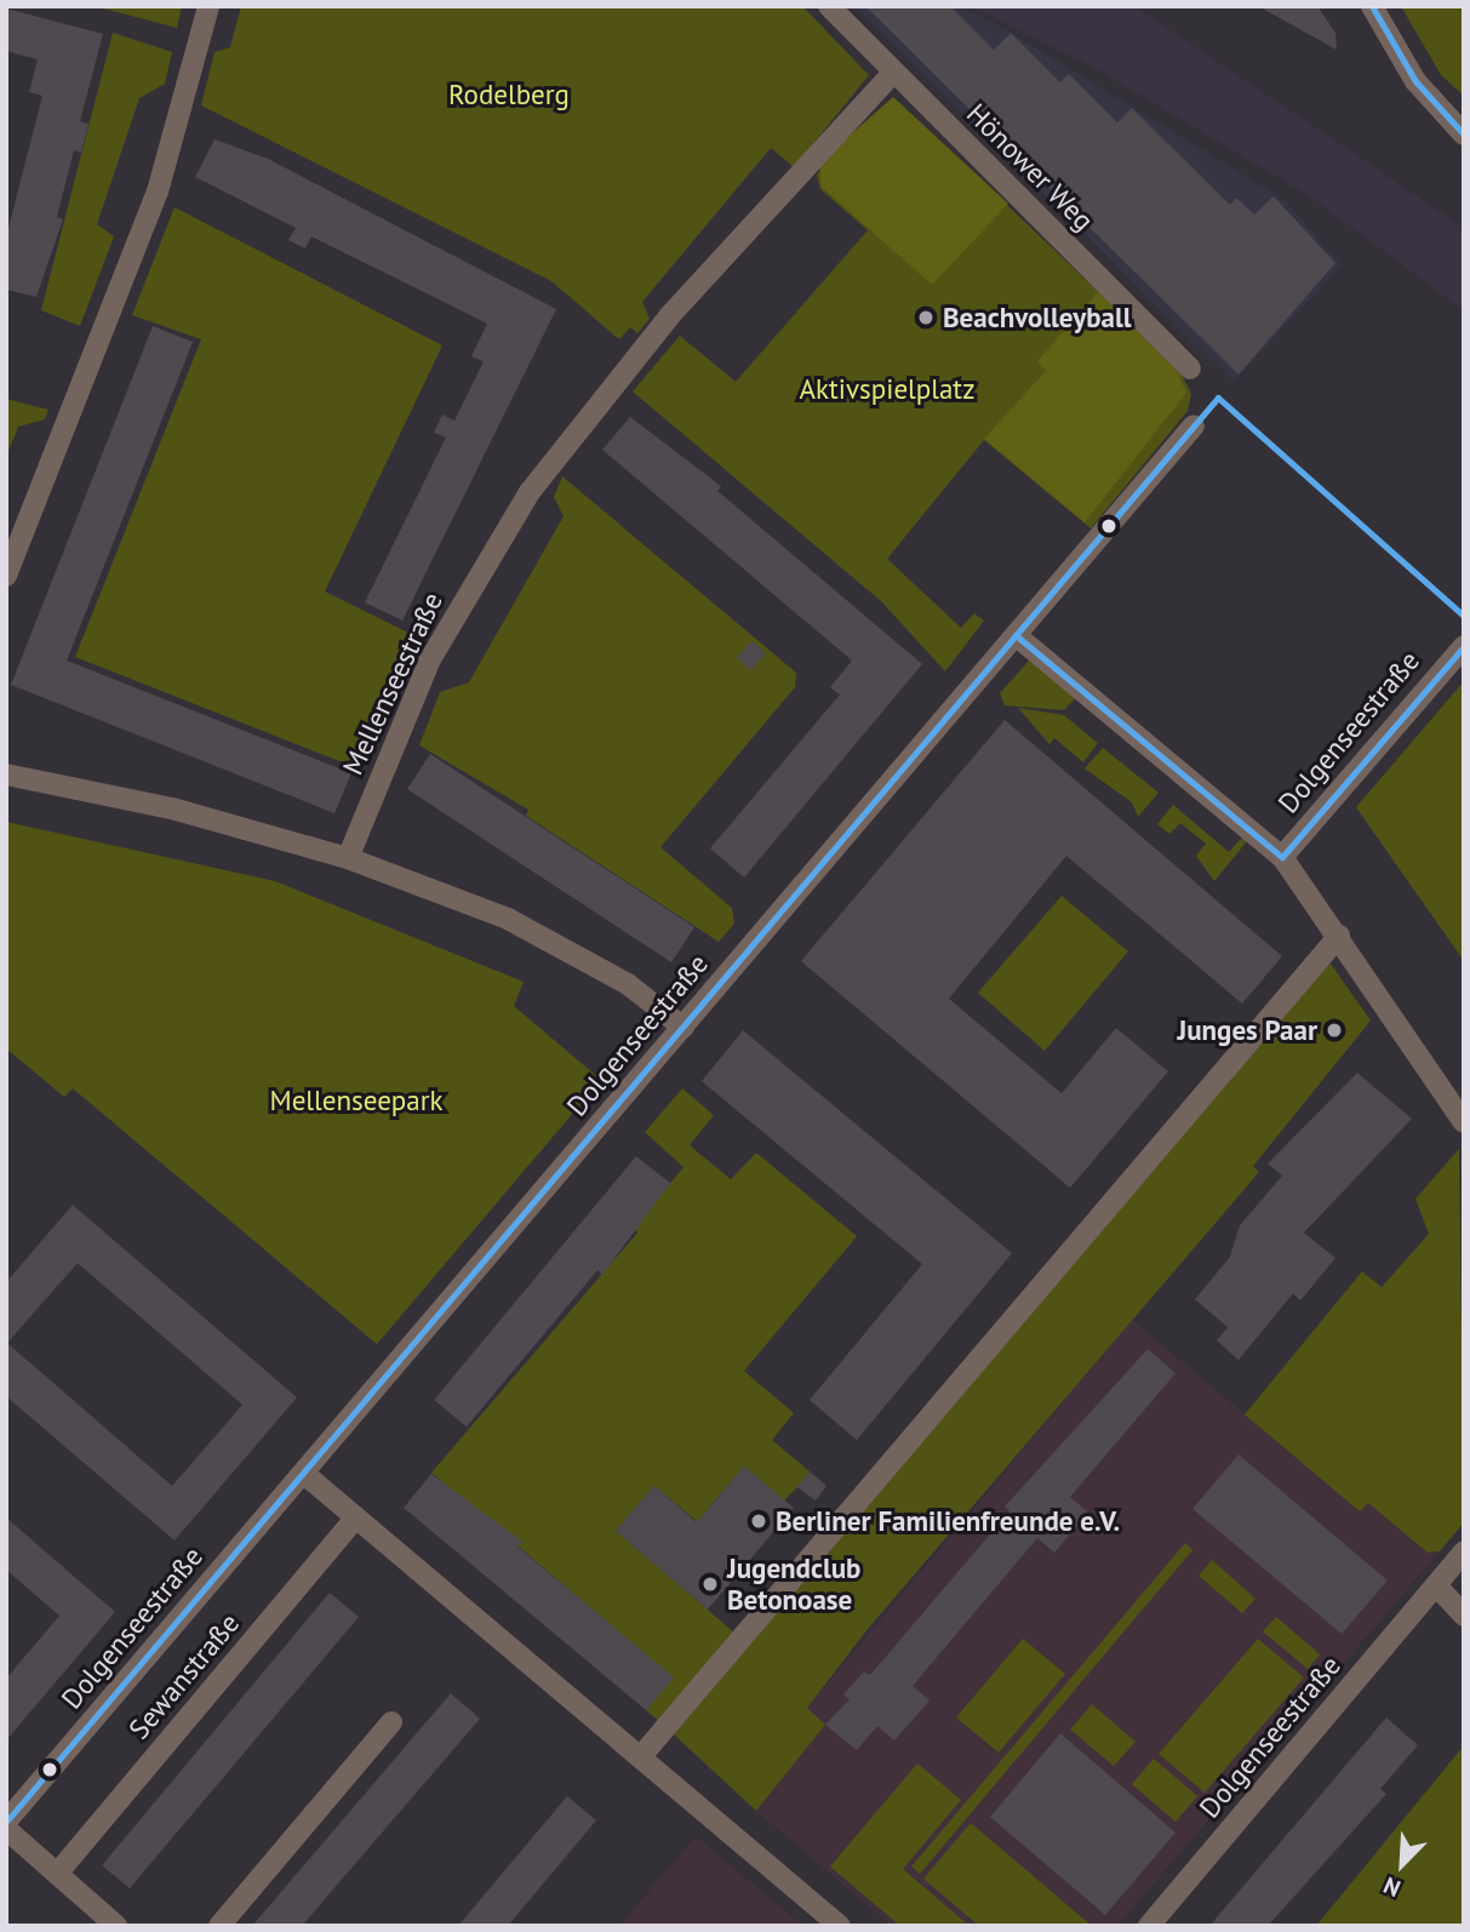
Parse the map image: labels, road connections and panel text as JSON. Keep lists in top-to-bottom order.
{
  "streets": {
    "street": [
      "Hönower Weg",
      "Mellenseestraße",
      "Dolgenseestraße",
      "Sewanstraße"
    ]
  },
  "crossings": [
    ["Hönower Weg", "Mellenseestraße"]
  ],
  "parks": ["Rodelberg", "Aktivspielplatz", "Mellenseepark"],
  "places": [
    "Beachvolleyball",
    "Junges Paar",
    "Berliner Familienfreunde e.V.",
    "Jugendclub Betonoase"
  ],
  "north": "bottom left"
}
